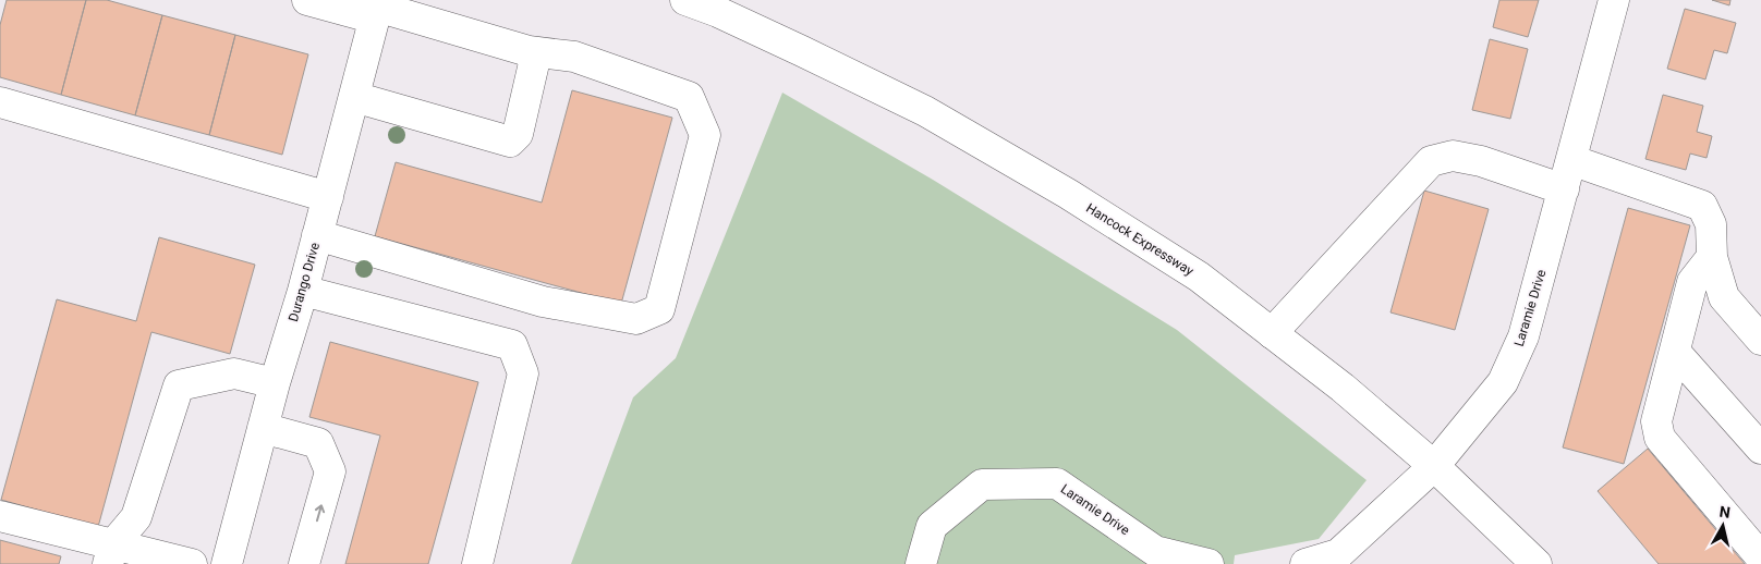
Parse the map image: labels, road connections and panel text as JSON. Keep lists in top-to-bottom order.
{
  "streets": {
    "street": ["Hancock Expressway", "Durango Drive", "Laramie Drive"]
  },
  "crossings": [
    ["Hancock Expressway", "Laramie Drive"]
  ],
  "north": "top"
}
